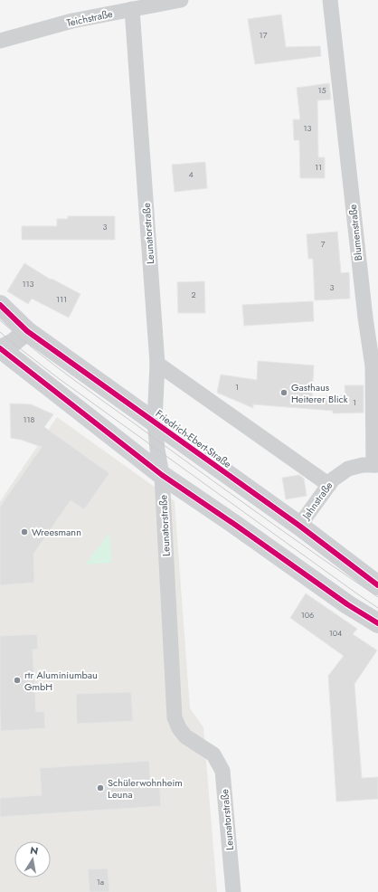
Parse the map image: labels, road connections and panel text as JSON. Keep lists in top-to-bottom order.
{
  "streets": {
    "main road": ["Friedrich-Ebert-Straße"],
    "street": [
      "Teichstraße",
      "Blumenstraße",
      "Leunatorstraße",
      "Jahnstraße"
    ]
  },
  "crossings": [
    ["Teichstraße", "Leunatorstraße"],
    ["Blumenstraße", "Jahnstraße"],
    ["Leunatorstraße", "Friedrich-Ebert-Straße"],
    ["Friedrich-Ebert-Straße", "Jahnstraße"]
  ],
  "places": [
    "Gasthaus Heiterer Blick",
    "Wreesmann",
    "rtr Aluminiumbau GmbH",
    "Schülerwohnheim Leuna"
  ],
  "house_numbers": [
    "17",
    "15",
    "13",
    "11",
    "4",
    "3",
    "7",
    "113",
    "3",
    "2",
    "111",
    "1",
    "1",
    "118",
    "106",
    "104",
    "1a"
  ],
  "north": "top"
}
